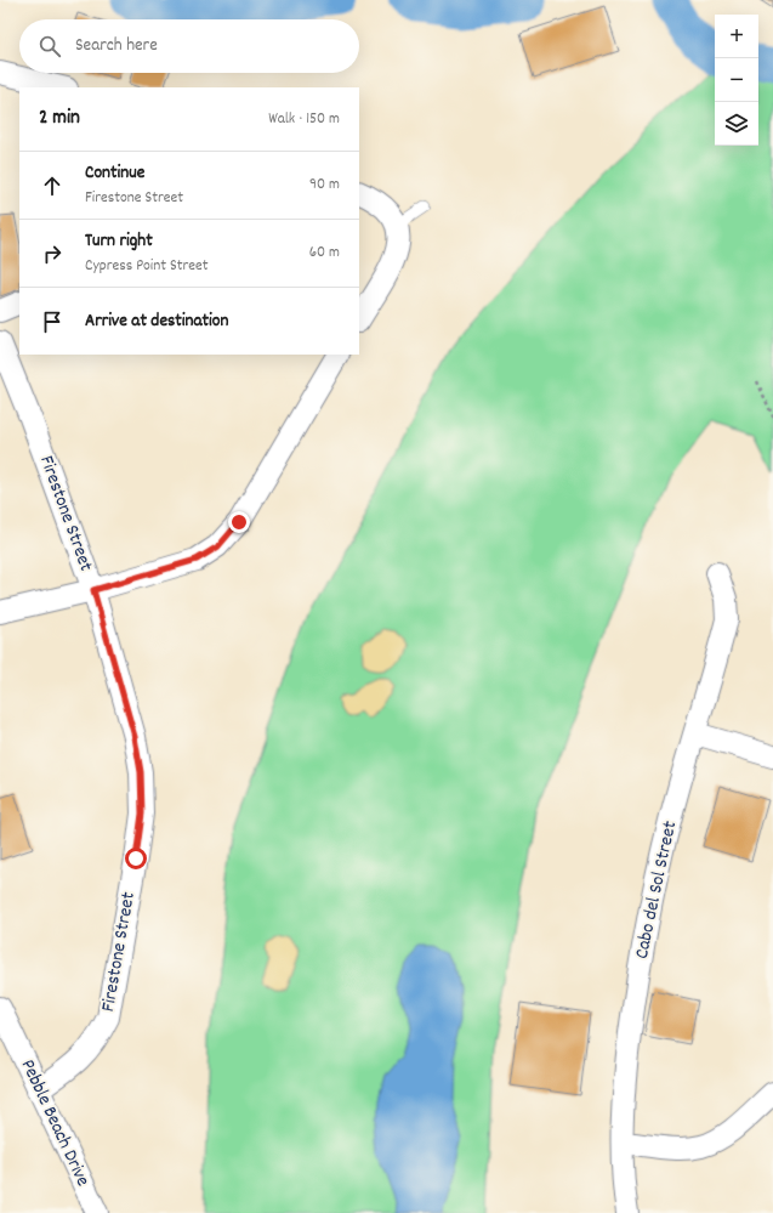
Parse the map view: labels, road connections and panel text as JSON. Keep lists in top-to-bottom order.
{
  "streets": {
    "street": ["Firestone Street", "Cabo del Sol Street", "Pebble Beach Drive"]
  },
  "crossings": [
    ["Firestone Street", "Pebble Beach Drive"]
  ],
  "page": {
    "map_buttons": ["+", "−"],
    "search": "Search here",
    "heading": ["2 min", "Walk · 150 m"],
    "list": [
      ["Continue", "Firestone Street", "90 m"],
      ["Turn right", "Cypress Point Street", "60 m"],
      "Arrive at destination"
    ]
  }
}
